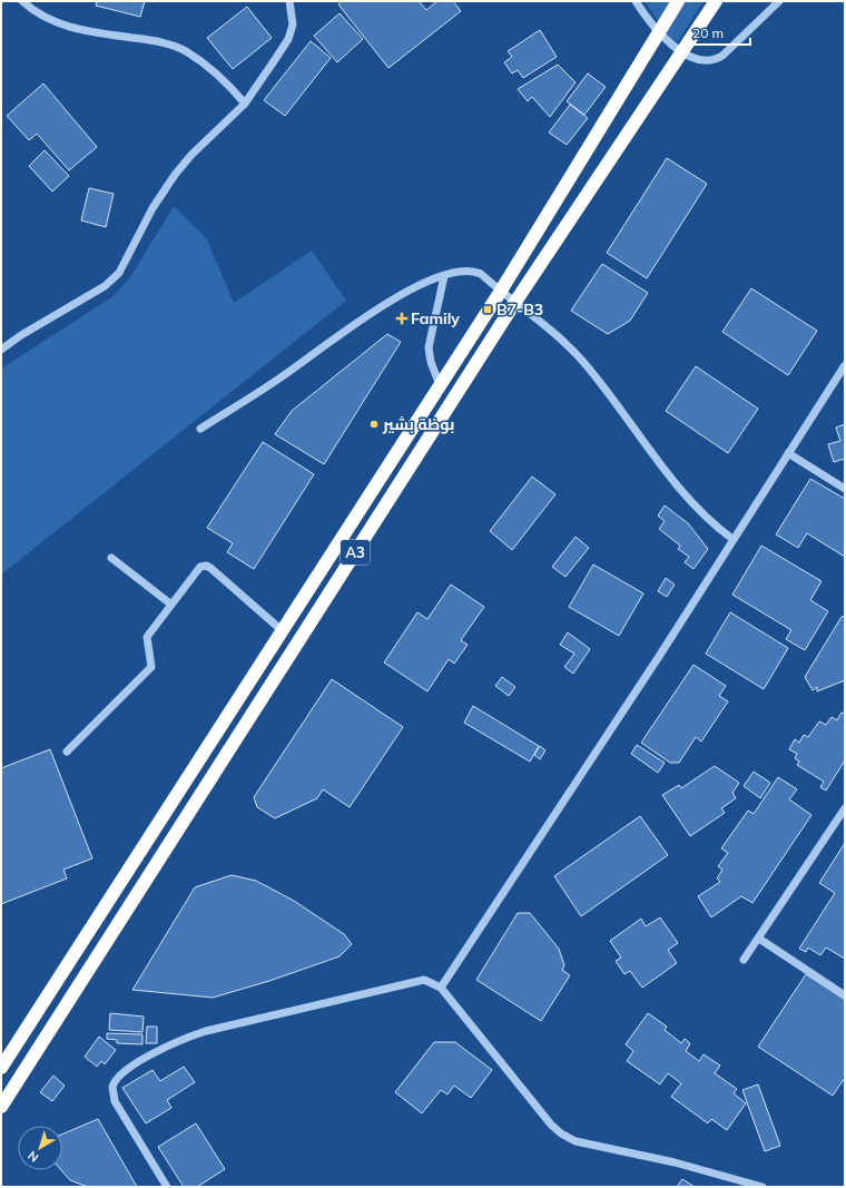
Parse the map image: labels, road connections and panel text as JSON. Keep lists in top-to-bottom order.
{
  "streets": {
    "highway": ["A3"]
  },
  "places": {
    "transit": ["B7-B3"],
    "health": ["Family"],
    "other": ["بوظة بشير"]
  },
  "scale_bar": "20 m",
  "north": "bottom left"
}
